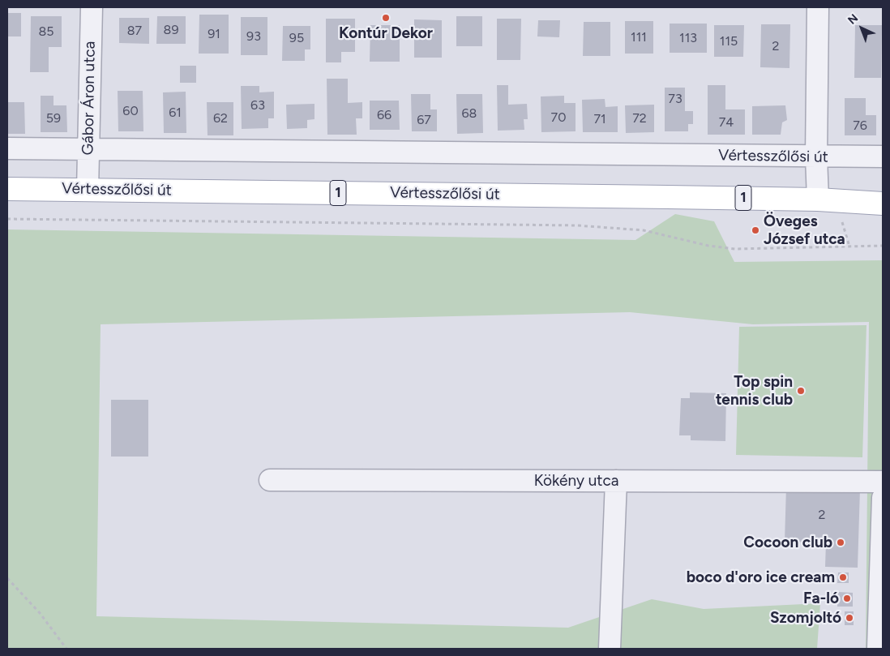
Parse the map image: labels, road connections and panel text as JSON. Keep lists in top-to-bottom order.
{
  "streets": {
    "main road": ["Vértesszőlősi út", "1"],
    "street": ["Gábor Áron utca", "Kökény utca"]
  },
  "crossings": [
    ["Gábor Áron utca", "Vértesszőlősi út"]
  ],
  "places": [
    "Kontúr Dekor",
    "Öveges József utca",
    "Top spin tennis club",
    "Cocoon club",
    "boco d'oro ice cream",
    "Fa-ló",
    "Szomjoltó"
  ],
  "house_numbers": [
    "89",
    "87",
    "85",
    "91",
    "93",
    "111",
    "95",
    "113",
    "115",
    "2",
    "73",
    "63",
    "60",
    "61",
    "68",
    "66",
    "70",
    "59",
    "62",
    "72",
    "71",
    "67",
    "74",
    "76",
    "2"
  ],
  "north": "top left"
}
